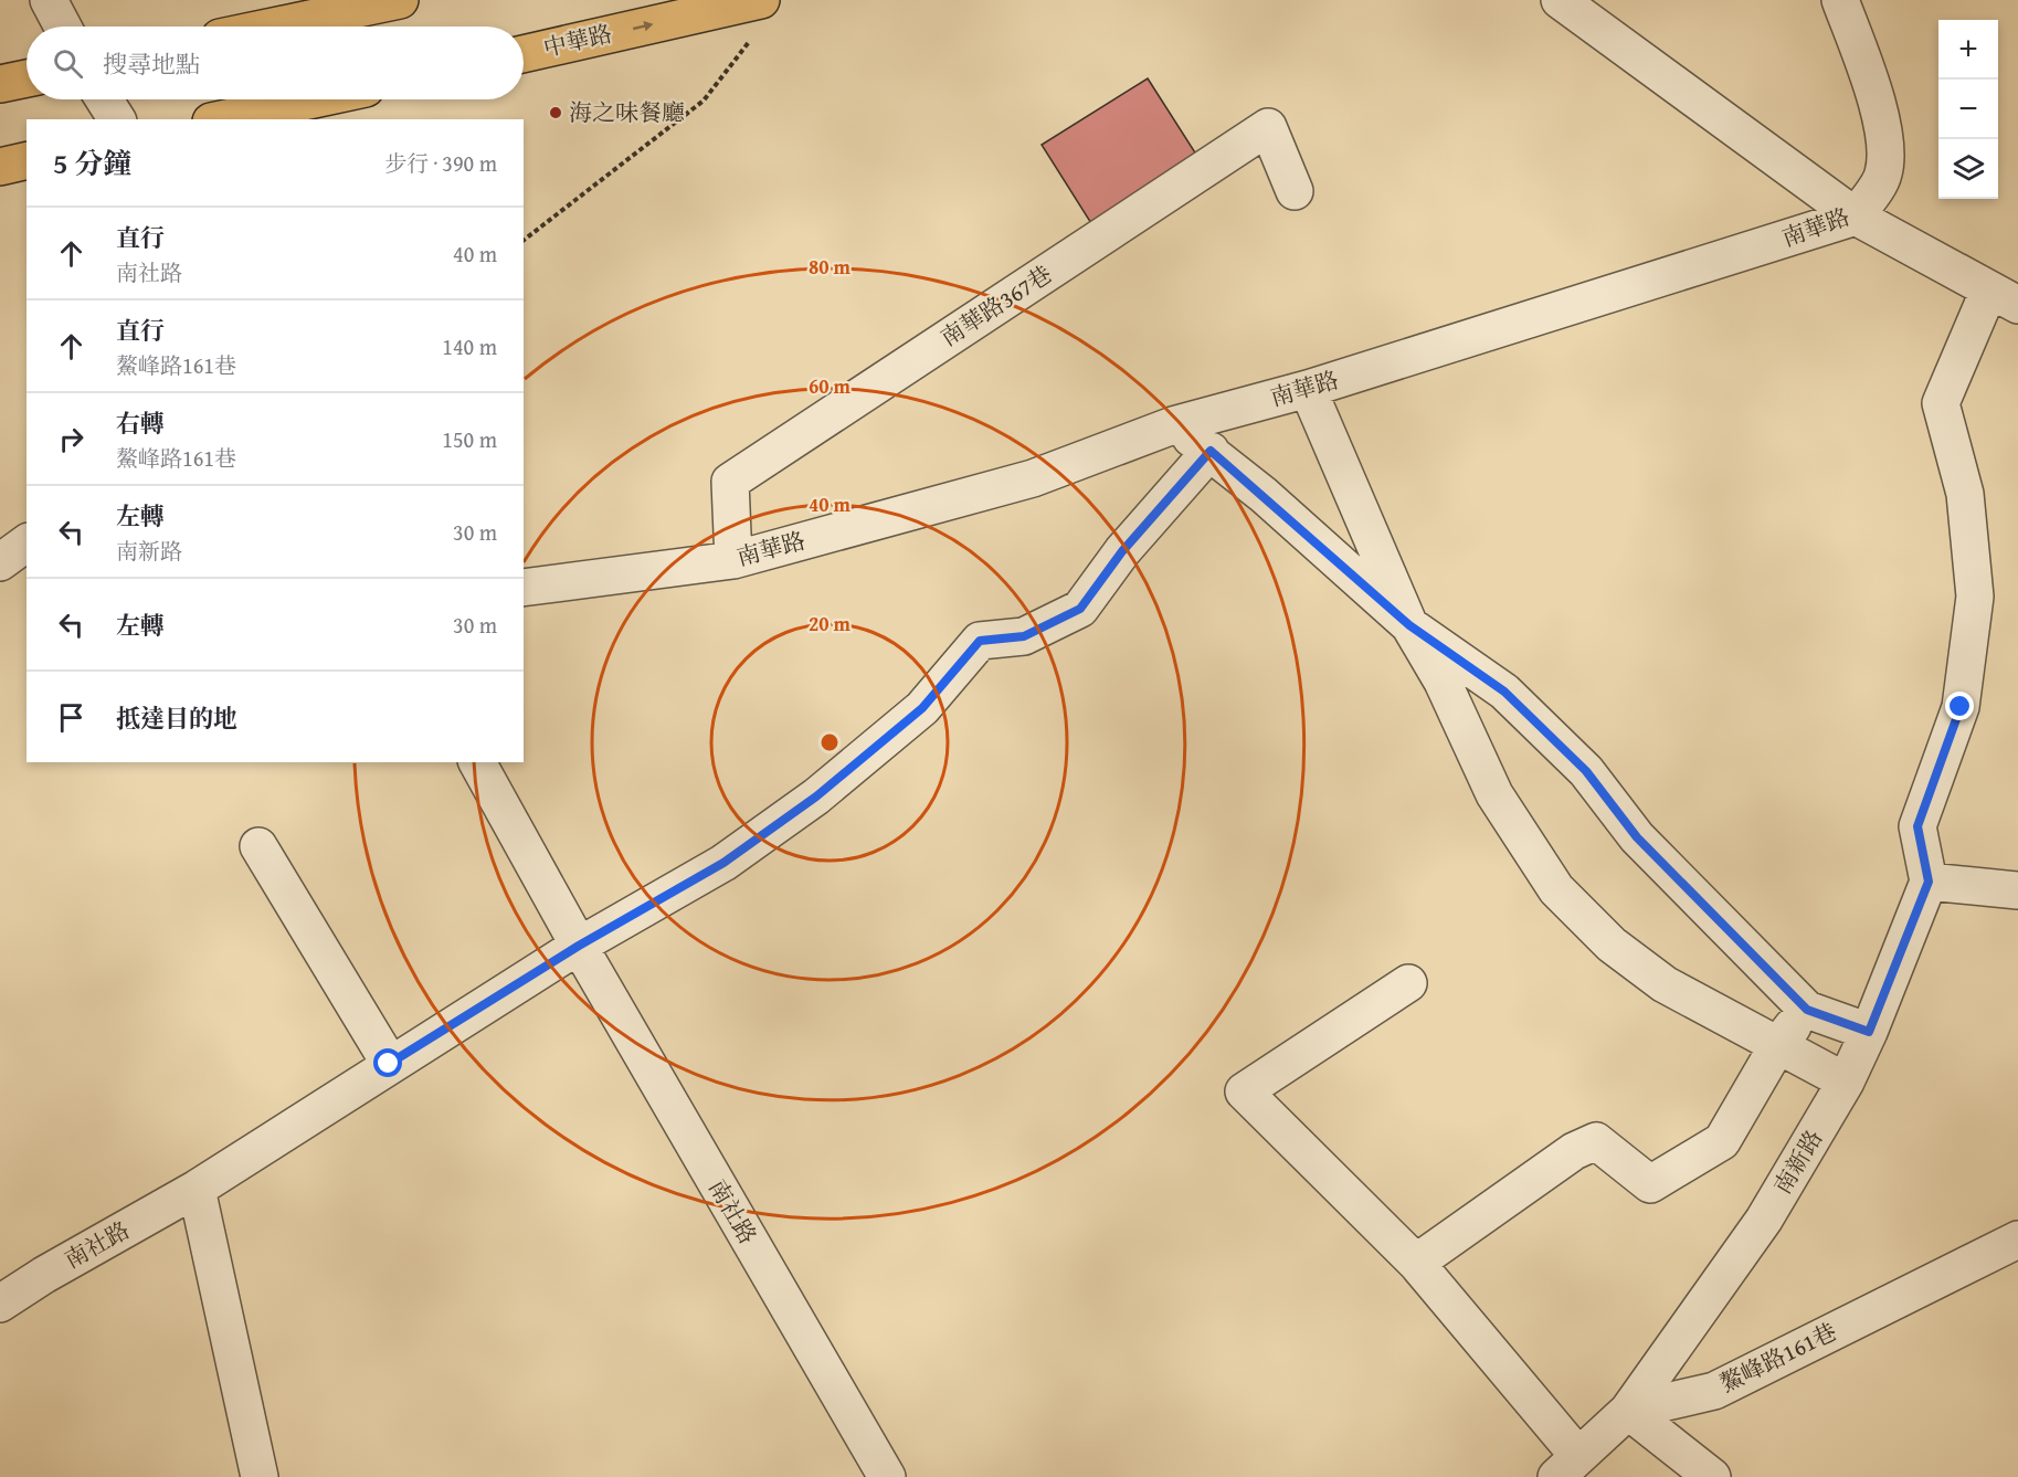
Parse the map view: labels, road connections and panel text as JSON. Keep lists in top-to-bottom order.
{
  "streets": {
    "main road": ["中華路"],
    "street": [
      "南華路",
      "南華路367巷",
      "南新路",
      "南社路",
      "鰲峰路161巷"
    ]
  },
  "crossings": [
    ["南華路", "南華路367巷"],
    ["南新路", "鰲峰路161巷"]
  ],
  "one_way": ["中華路"],
  "places": ["海之味餐廳"],
  "page": {
    "map_buttons": ["+", "−"],
    "search": "搜尋地點",
    "heading": ["5 分鐘", "步行 · 390 m"],
    "list": [
      ["直行", "南社路", "40 m"],
      ["直行", "鰲峰路161巷", "140 m"],
      ["右轉", "鰲峰路161巷", "150 m"],
      ["左轉", "南新路", "30 m"],
      ["左轉", "30 m"],
      "抵達目的地"
    ]
  },
  "rings": [
    "80 m",
    "60 m",
    "40 m",
    "20 m"
  ]
}
